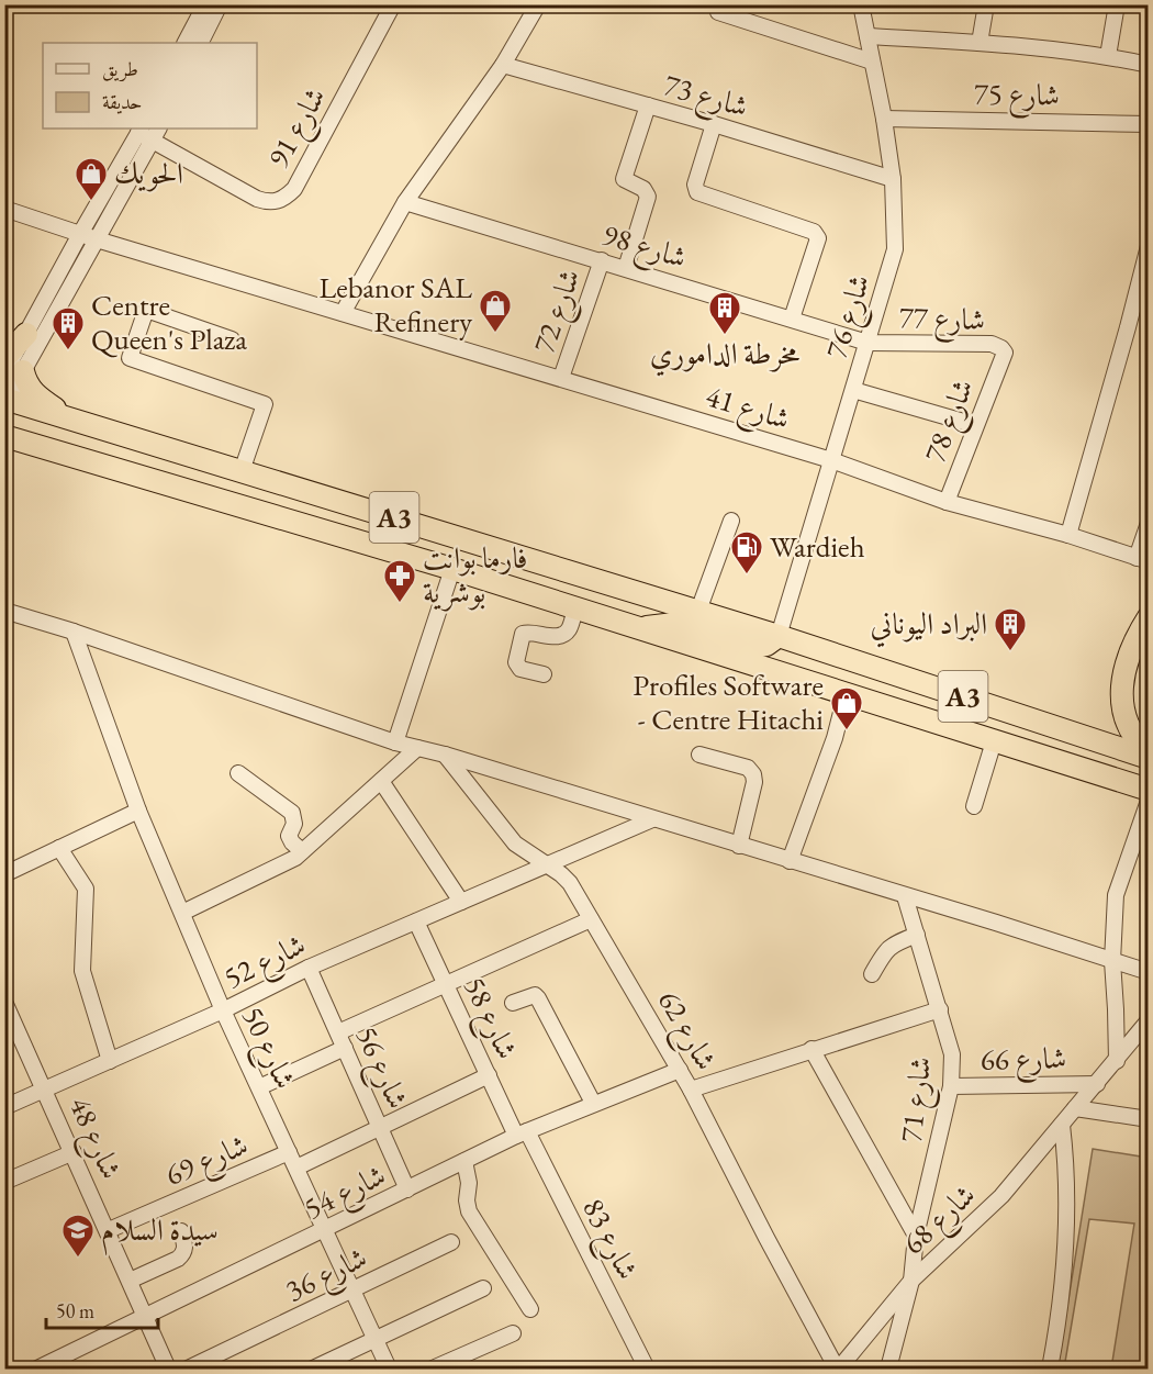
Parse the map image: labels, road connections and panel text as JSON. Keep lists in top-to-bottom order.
{
  "streets": {
    "highway": ["A3"],
    "street": [
      "شارع 75",
      "شارع 73",
      "شارع 91",
      "شارع 98",
      "شارع 72",
      "شارع 76",
      "شارع 77",
      "شارع 41",
      "شارع 78",
      "شارع 52",
      "شارع 58",
      "شارع 62",
      "شارع 50",
      "شارع 66",
      "شارع 56",
      "شارع 71",
      "شارع 48",
      "شارع 69",
      "شارع 54",
      "شارع 68",
      "شارع 83",
      "شارع 36"
    ]
  },
  "crossings": [
    ["شارع 75", "شارع 76"],
    ["شارع 73", "شارع 76"],
    ["شارع 98", "شارع 72"],
    ["شارع 98", "شارع 76"],
    ["شارع 98", "شارع 77"],
    ["شارع 72", "شارع 41"],
    ["شارع 76", "شارع 77"],
    ["شارع 76", "شارع 41"],
    ["شارع 76", "A3"],
    ["شارع 77", "شارع 78"],
    ["شارع 41", "شارع 78"],
    ["شارع 52", "شارع 58"],
    ["شارع 52", "شارع 62"],
    ["شارع 52", "شارع 50"],
    ["شارع 52", "شارع 56"],
    ["شارع 52", "شارع 48"],
    ["شارع 58", "شارع 54"],
    ["شارع 58", "شارع 83"],
    ["شارع 62", "شارع 54"],
    ["شارع 62", "شارع 68"],
    ["شارع 50", "شارع 69"],
    ["شارع 50", "شارع 54"],
    ["شارع 50", "شارع 36"],
    ["شارع 66", "شارع 71"],
    ["شارع 66", "شارع 68"],
    ["شارع 56", "شارع 54"],
    ["شارع 71", "شارع 68"],
    ["شارع 48", "شارع 69"],
    ["شارع 48", "شارع 54"],
    ["شارع 54", "شارع 83"]
  ],
  "places": {
    "shop": ["الحويك", "Lebanor SAL Refinery", "Profiles Software - Centre Hitachi"],
    "building": ["مخرطة الداموري", "Centre Queen's Plaza", "البراد اليوناني"],
    "fuel station": ["Wardieh"],
    "pharmacy": ["فارما بوانت بوشرية"],
    "school or university": ["سيدة السلام"]
  },
  "legend": ["طريق", "حديقة"],
  "scale_bar": "50 m"
}
